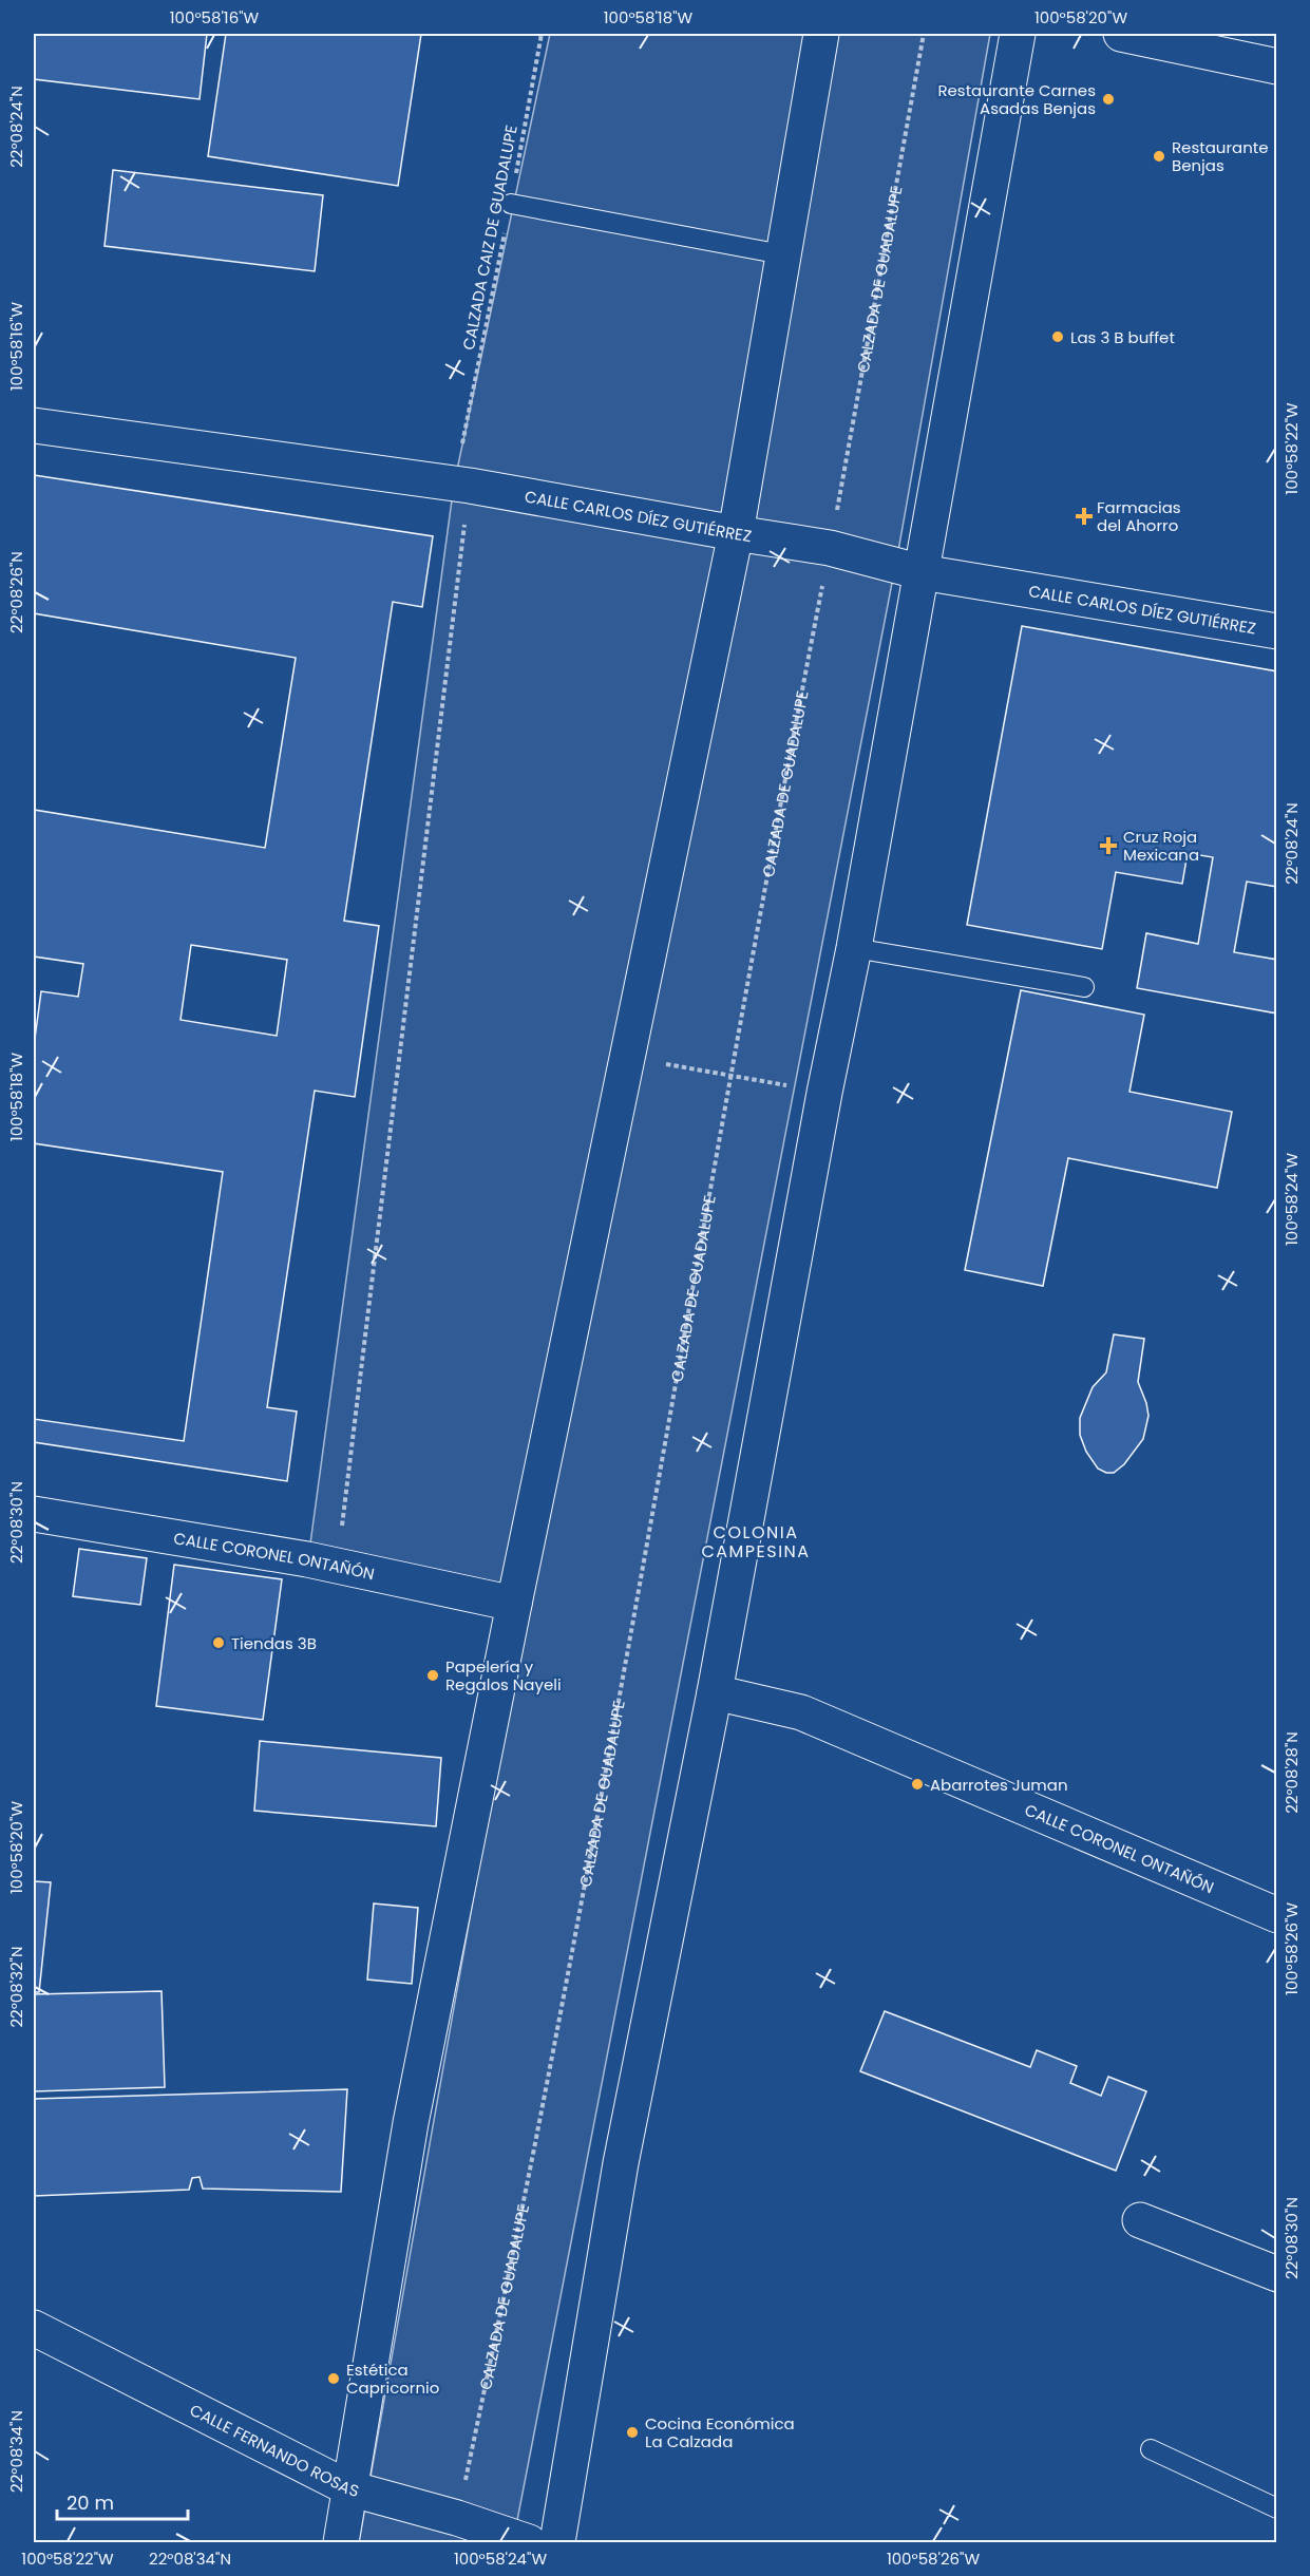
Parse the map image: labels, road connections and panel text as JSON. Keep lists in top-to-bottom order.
{
  "streets": {
    "main road": ["CALLE CARLOS DÍEZ GUTIÉRREZ", "CALLE CORONEL ONTAÑÓN", "CALLE FERNANDO ROSAS"],
    "path": ["CALZADA CAIZ DE GUADALUPE", "CALZADA DE GUADALUPE"]
  },
  "crossings": [
    ["CALZADA CAIZ DE GUADALUPE", "CALLE CARLOS DÍEZ GUTIÉRREZ"],
    ["CALZADA CAIZ DE GUADALUPE", "CALLE CORONEL ONTAÑÓN"],
    ["CALZADA DE GUADALUPE", "CALLE CARLOS DÍEZ GUTIÉRREZ"],
    ["CALZADA DE GUADALUPE", "CALLE FERNANDO ROSAS"]
  ],
  "districts": ["COLONIA CAMPESINA"],
  "places": {
    "other": [
      "Restaurante Carnes Asadas Benjas",
      "Restaurante Benjas",
      "Las 3 B buffet",
      "Tiendas 3B",
      "Papelería y Regalos Nayeli",
      "Abarrotes Juman",
      "Estética Capricornio",
      "Cocina Económica La Calzada"
    ],
    "health": ["Farmacias del Ahorro", "Cruz Roja Mexicana"]
  },
  "scale_bar": "20 m",
  "coordinates": [
    "100°58'16\"W",
    "100°58'18\"W",
    "100°58'20\"W",
    "22°08'24\"N",
    "100°58'22\"W",
    "22°08'26\"N",
    "100°58'24\"W",
    "22°08'30\"N",
    "22°08'28\"N",
    "100°58'26\"W",
    "22°08'32\"N",
    "22°08'34\"N"
  ]
}
